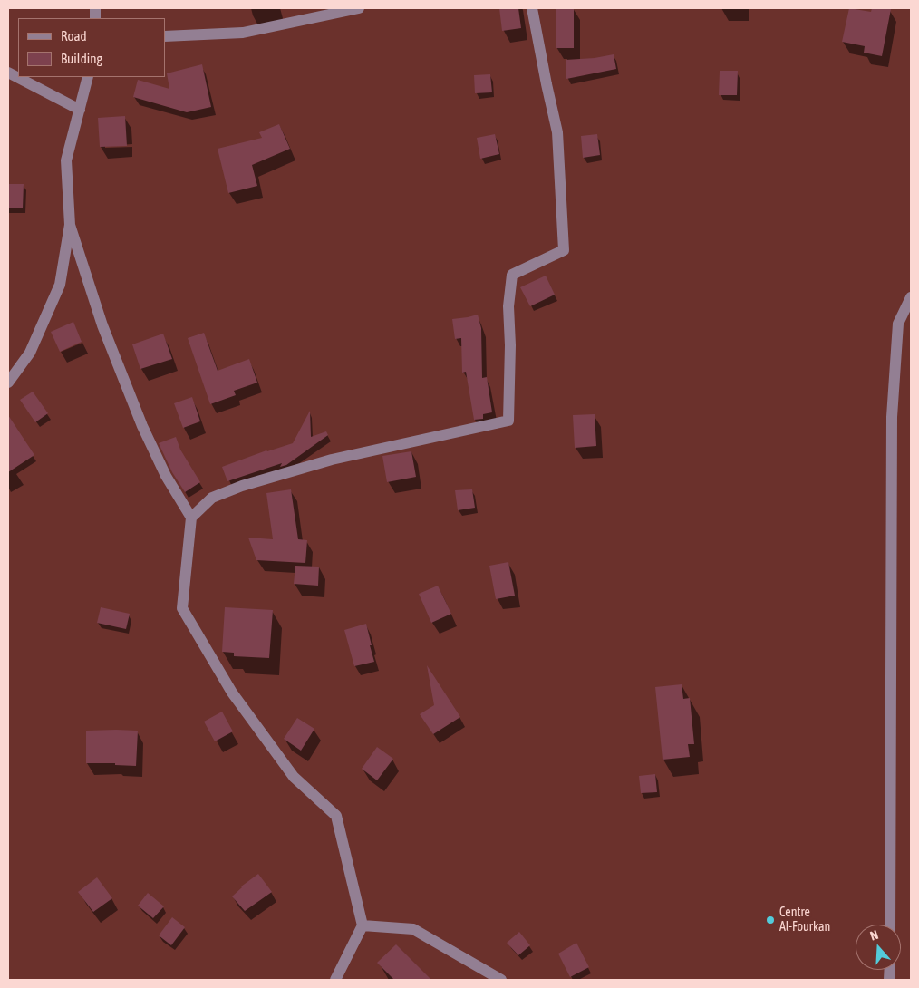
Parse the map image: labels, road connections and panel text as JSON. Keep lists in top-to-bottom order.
{
  "places": ["Centre Al-Fourkan"],
  "legend": ["Road", "Building"],
  "north": "top"
}
